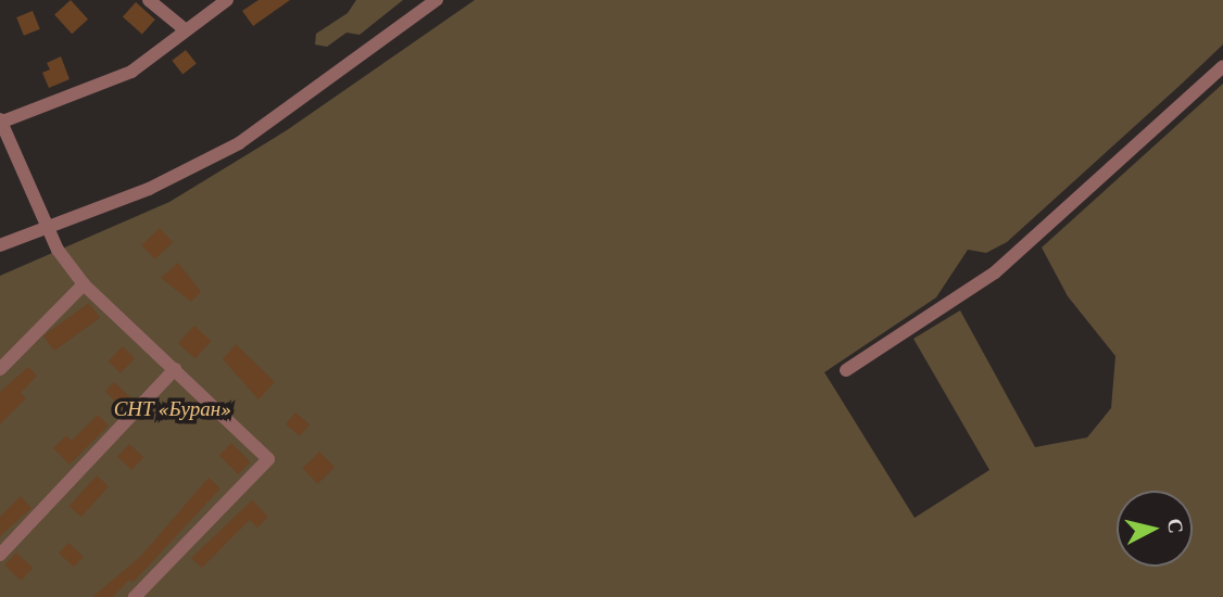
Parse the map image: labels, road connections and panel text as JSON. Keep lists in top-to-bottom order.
{
  "parks": ["СНТ «Буран»"],
  "north": "right"
}
